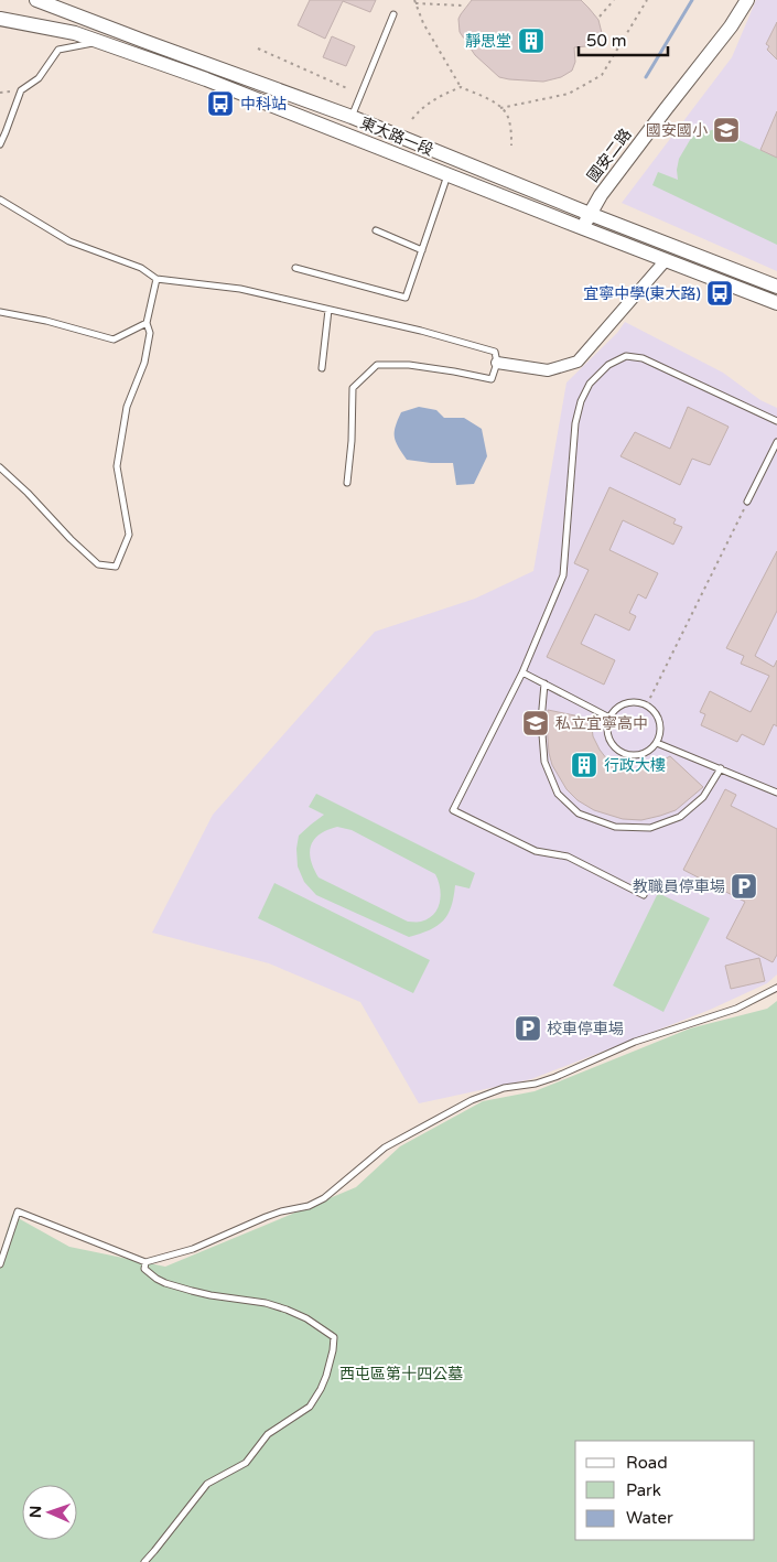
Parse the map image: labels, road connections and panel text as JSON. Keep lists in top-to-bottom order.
{
  "streets": {
    "street": ["東大路一段", "國安二路"]
  },
  "crossings": [
    ["東大路一段", "國安二路"]
  ],
  "parks": ["西屯區第十四公墓"],
  "places": {
    "building": ["靜思堂", "行政大樓"],
    "bus stop": ["中科站", "宜寧中學(東大路)"],
    "school or university": ["國安國小", "私立宜寧高中"],
    "parking": ["教職員停車場", "校車停車場"]
  },
  "legend": ["Road", "Park", "Water"],
  "scale_bar": "50 m",
  "north": "left"
}
